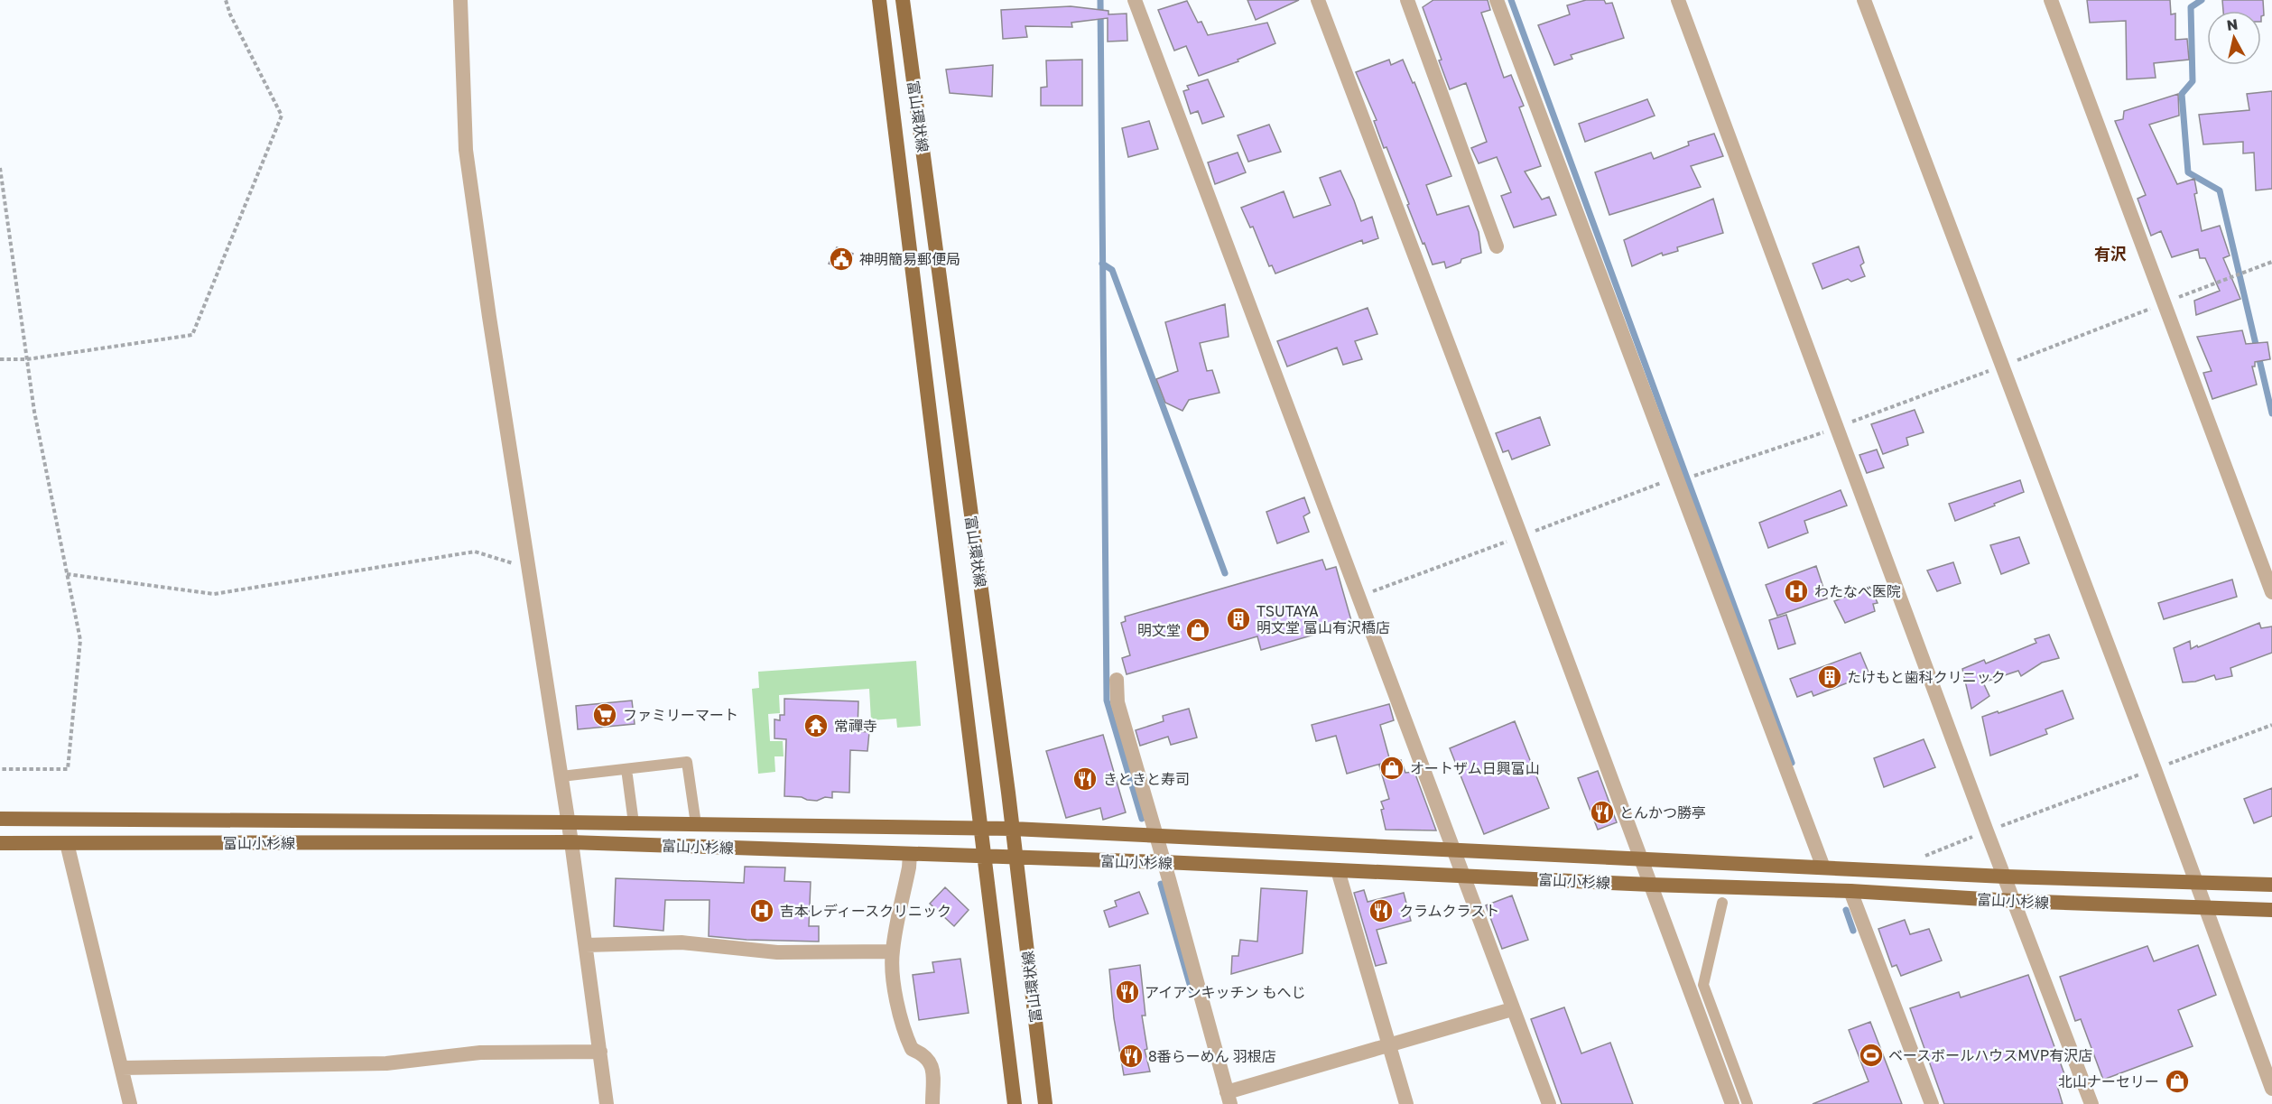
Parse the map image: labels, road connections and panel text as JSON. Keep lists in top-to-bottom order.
{
  "streets": {
    "main road": ["富山環状線", "富山小杉線"]
  },
  "crossings": [
    ["富山環状線", "富山小杉線"]
  ],
  "districts": ["有沢"],
  "places": {
    "public building": ["神明簡易郵便局"],
    "hospital": ["わたなべ医院", "吉本レディースクリニック"],
    "building": ["TSUTAYA 明文堂 富山有沢橋店", "たけもと歯科クリニック"],
    "shop": ["明文堂", "オートザム日興富山", "北山ナーセリー"],
    "supermarket": ["ファミリーマート"],
    "temple": ["常禪寺"],
    "restaurant": [
      "きときと寿司",
      "とんかつ勝亭",
      "クラムクラスト",
      "アイアンキッチン もへじ",
      "8番らーめん 羽根店"
    ],
    "sports": ["ベースボールハウスMVP有沢店"]
  },
  "north": "top"
}
